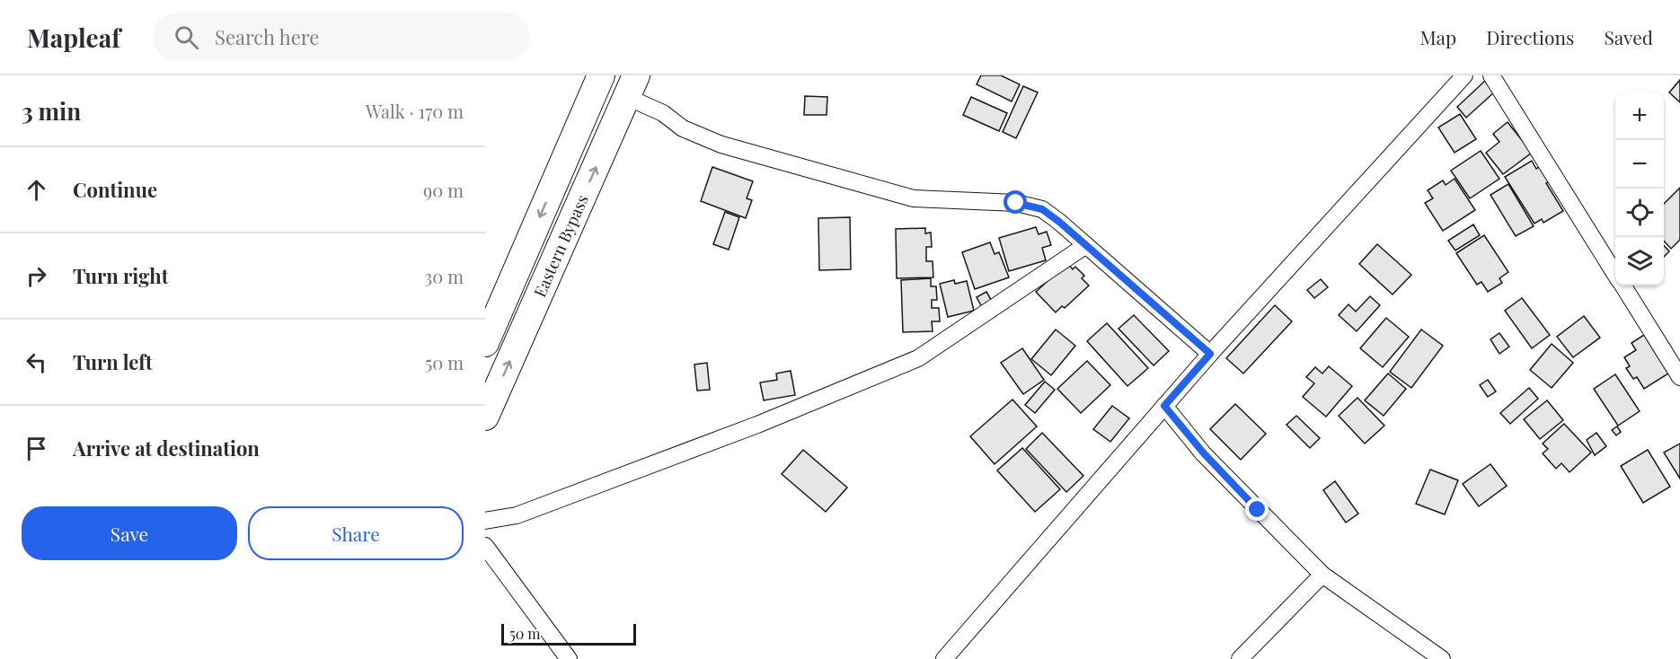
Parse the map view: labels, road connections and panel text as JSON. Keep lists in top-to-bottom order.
{
  "streets": {
    "highway": ["Eastern Bypass"]
  },
  "scale_bar": "50 m",
  "page": {
    "header": "Mapleaf",
    "search": "Search here",
    "nav": ["Map", "Directions", "Saved"],
    "heading": ["3 min", "Walk · 170 m"],
    "map_buttons": ["+", "−"],
    "list": [
      ["Continue", "90 m"],
      ["Turn right", "30 m"],
      ["Turn left", "50 m"],
      "Arrive at destination"
    ],
    "buttons": ["Save", "Share"],
    "scale": "50 m"
  }
}
